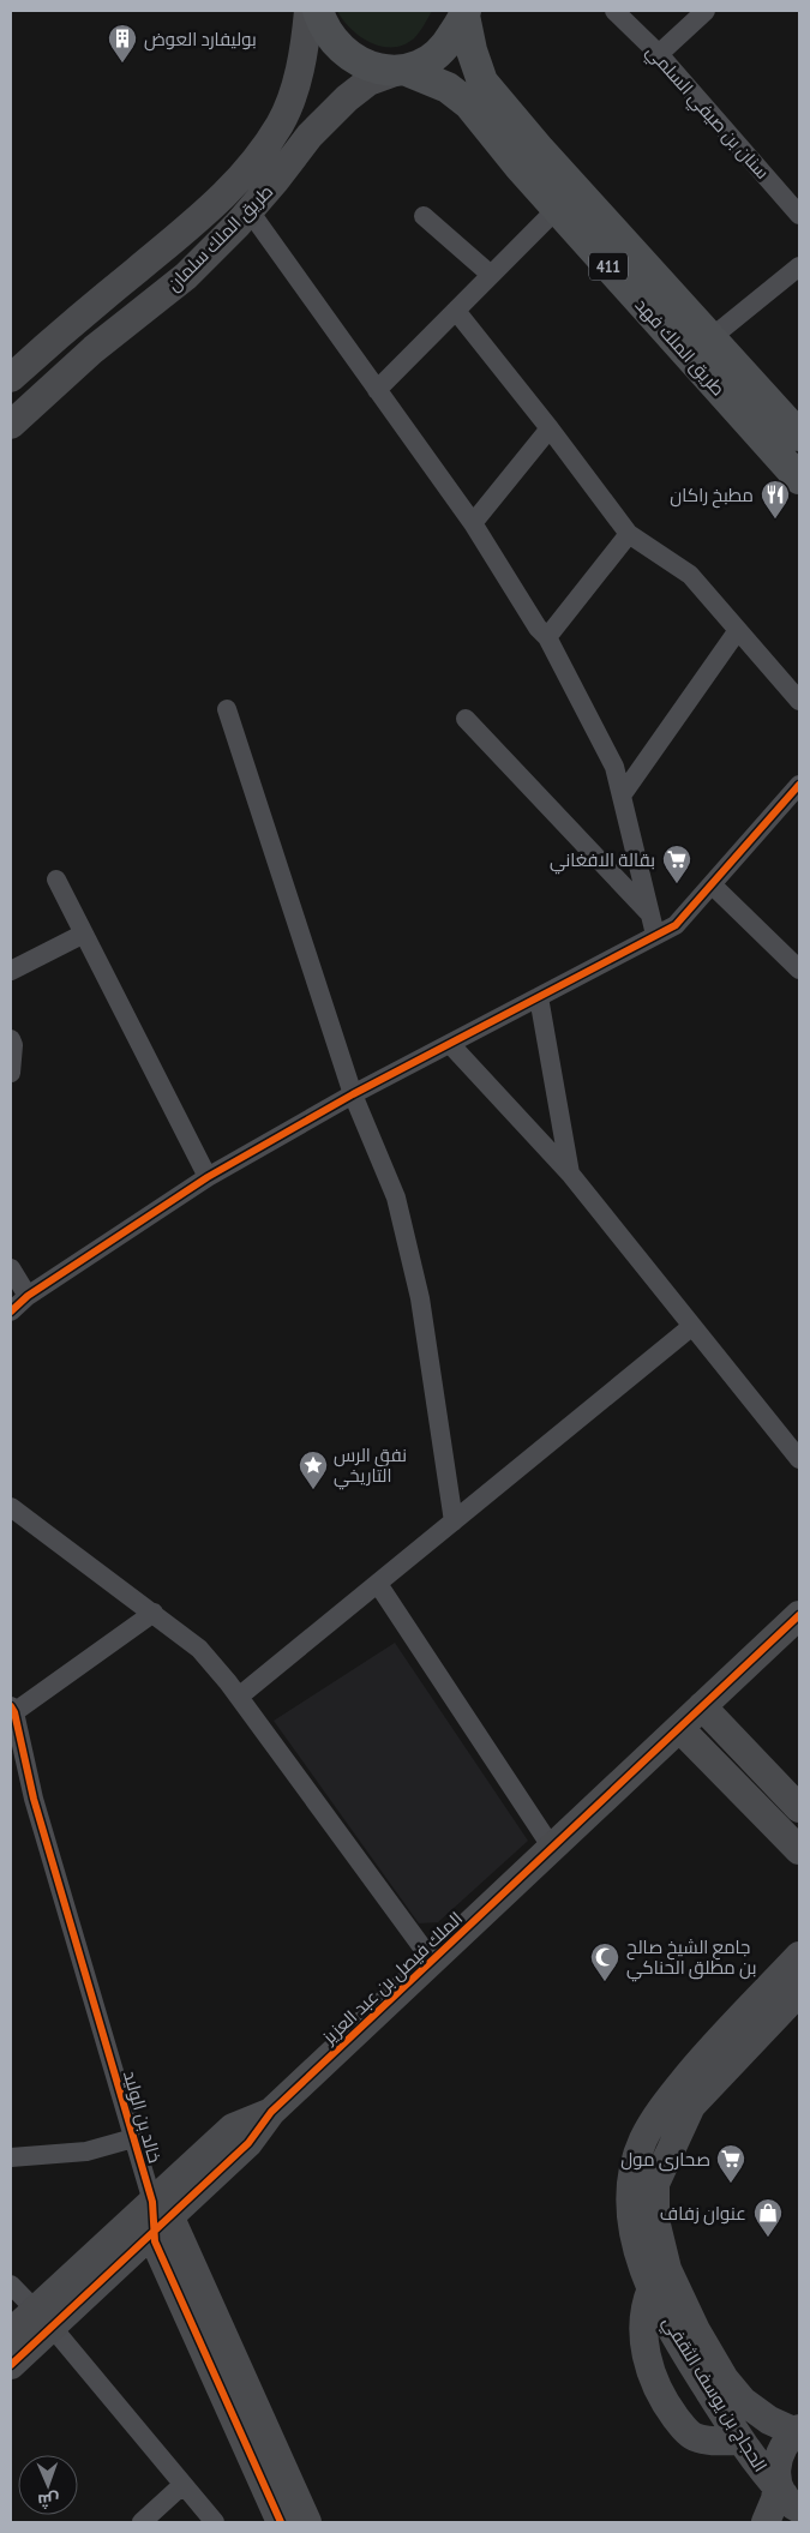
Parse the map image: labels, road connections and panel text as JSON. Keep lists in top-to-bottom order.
{
  "streets": {
    "main road": ["411", "طريق الملك فهد"],
    "street": [
      "سنان بن صيفي السلمي",
      "طريق الملك سلمان",
      "الملك فيصل بن عبد العزيز",
      "خالد بن الوليد",
      "الحجاج بن يوسف الثقفي"
    ]
  },
  "crossings": [
    ["طريق الملك سلمان", "طريق الملك فهد"],
    ["الملك فيصل بن عبد العزيز", "خالد بن الوليد"]
  ],
  "places": {
    "building": ["بوليفارد العوض"],
    "restaurant": ["مطبخ راكان"],
    "supermarket": ["بقالة الافغاني", "صحارى مول"],
    "place": ["نفق الرس التاريخي"],
    "mosque": ["جامع الشيخ صالح بن مطلق الحناكي"],
    "shop": ["عنوان زفاف"]
  },
  "north": "bottom"
}
